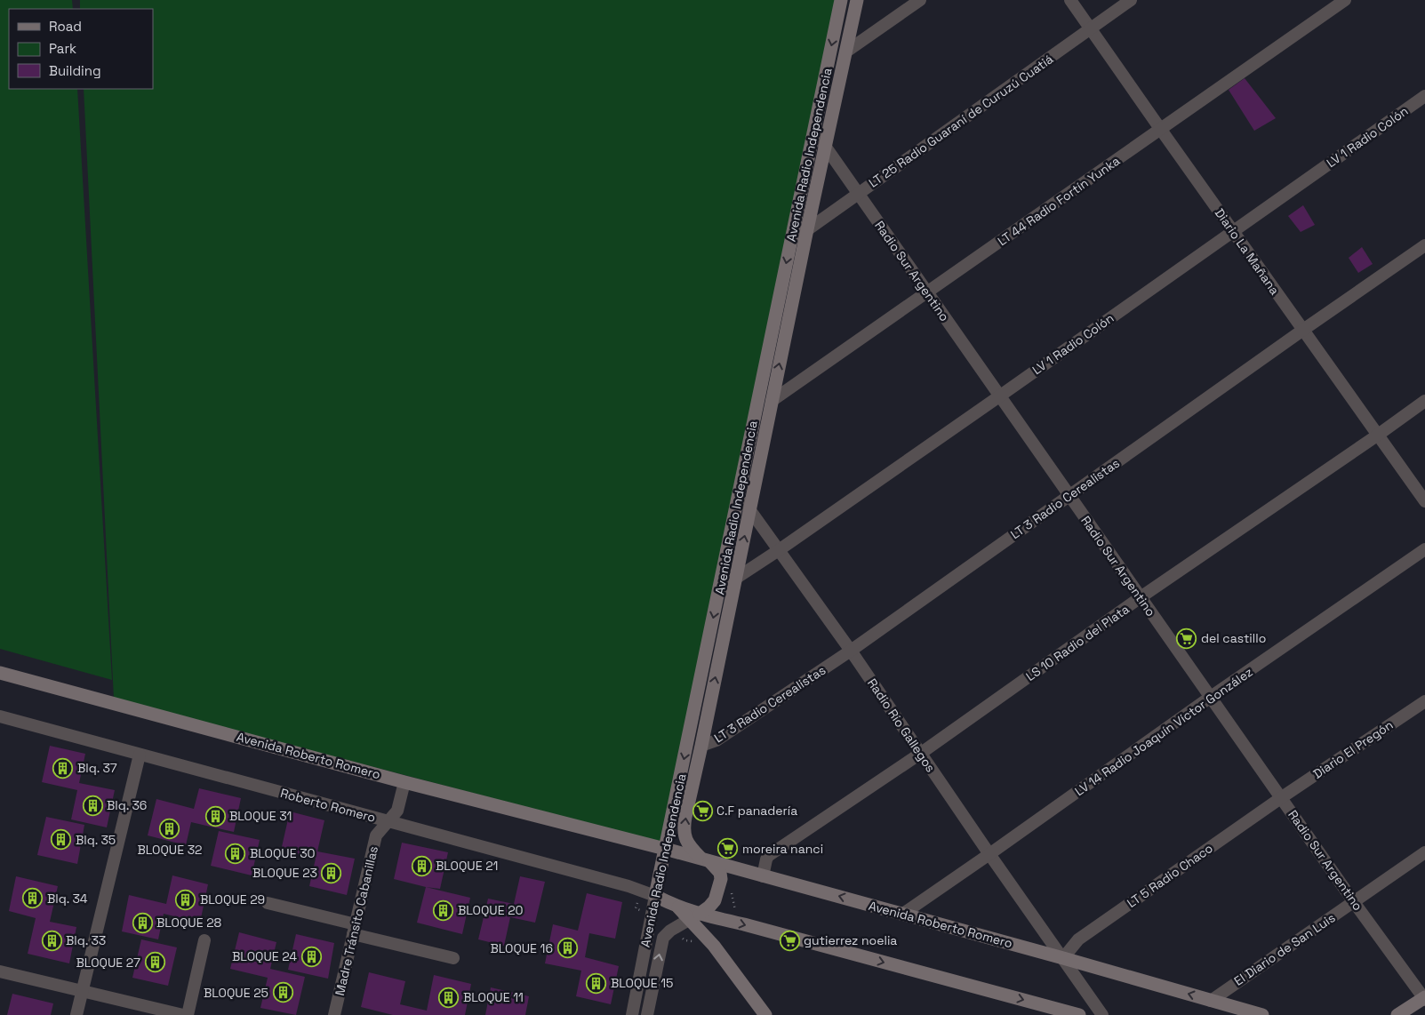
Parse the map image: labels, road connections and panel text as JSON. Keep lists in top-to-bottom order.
{
  "streets": {
    "main road": ["Avenida Radio Independencia", "Avenida Roberto Romero"],
    "street": [
      "LT 25 Radio Guaraní de Curuzú Cuatiá",
      "LV 1 Radio Colón",
      "LT 44 Radio Fortín Yunka",
      "Diario La Mañana",
      "Radio Sur Argentino",
      "LT 3 Radio Cerealistas",
      "LS 10 Radio del Plata",
      "Radio Río Gallegos",
      "LV 14 Radio Joaquín Víctor González",
      "Diario El Pregón",
      "Roberto Romero",
      "LT 5 Radio Chaco",
      "Madre Tránsito Cabanillas",
      "El Diario de San Luis"
    ]
  },
  "crossings": [
    ["LT 25 Radio Guaraní de Curuzú Cuatiá", "Avenida Radio Independencia"],
    ["LT 25 Radio Guaraní de Curuzú Cuatiá", "Diario La Mañana"],
    ["LT 25 Radio Guaraní de Curuzú Cuatiá", "Radio Sur Argentino"],
    ["LV 1 Radio Colón", "Avenida Radio Independencia"],
    ["LV 1 Radio Colón", "Diario La Mañana"],
    ["LV 1 Radio Colón", "Radio Sur Argentino"],
    ["LV 1 Radio Colón", "Radio Río Gallegos"],
    ["Avenida Radio Independencia", "LT 44 Radio Fortín Yunka"],
    ["Avenida Radio Independencia", "Radio Sur Argentino"],
    ["Avenida Radio Independencia", "LT 3 Radio Cerealistas"],
    ["Avenida Radio Independencia", "Radio Río Gallegos"],
    ["Avenida Radio Independencia", "Avenida Roberto Romero"],
    ["Avenida Radio Independencia", "Roberto Romero"],
    ["LT 44 Radio Fortín Yunka", "Diario La Mañana"],
    ["LT 44 Radio Fortín Yunka", "Radio Sur Argentino"],
    ["Diario La Mañana", "LT 3 Radio Cerealistas"],
    ["Diario La Mañana", "LS 10 Radio del Plata"],
    ["Radio Sur Argentino", "LT 3 Radio Cerealistas"],
    ["Radio Sur Argentino", "LS 10 Radio del Plata"],
    ["Radio Sur Argentino", "LV 14 Radio Joaquín Víctor González"],
    ["Radio Sur Argentino", "Diario El Pregón"],
    ["Radio Sur Argentino", "LT 5 Radio Chaco"],
    ["Radio Sur Argentino", "El Diario de San Luis"],
    ["LT 3 Radio Cerealistas", "Radio Río Gallegos"],
    ["LS 10 Radio del Plata", "Radio Río Gallegos"],
    ["LS 10 Radio del Plata", "Avenida Roberto Romero"],
    ["Radio Río Gallegos", "LV 14 Radio Joaquín Víctor González"],
    ["Radio Río Gallegos", "Avenida Roberto Romero"],
    ["Radio Río Gallegos", "LT 5 Radio Chaco"],
    ["LV 14 Radio Joaquín Víctor González", "Avenida Roberto Romero"],
    ["Diario El Pregón", "LT 5 Radio Chaco"],
    ["Avenida Roberto Romero", "Roberto Romero"],
    ["Avenida Roberto Romero", "LT 5 Radio Chaco"],
    ["Avenida Roberto Romero", "Madre Tránsito Cabanillas"],
    ["Avenida Roberto Romero", "El Diario de San Luis"],
    ["Roberto Romero", "Madre Tránsito Cabanillas"]
  ],
  "places": {
    "supermarket": [
      "del castillo",
      "C.F panadería",
      "moreira nanci",
      "gutierrez noelia"
    ],
    "building": [
      "Blq. 37",
      "Blq. 36",
      "BLOQUE 31",
      "BLOQUE 32",
      "Blq. 35",
      "BLOQUE 30",
      "BLOQUE 21",
      "BLOQUE 23",
      "Blq. 34",
      "BLOQUE 29",
      "BLOQUE 20",
      "BLOQUE 28",
      "Blq. 33",
      "BLOQUE 16",
      "BLOQUE 24",
      "BLOQUE 27",
      "BLOQUE 15",
      "BLOQUE 25",
      "BLOQUE 11"
    ]
  },
  "legend": ["Road", "Park", "Building"]
}
